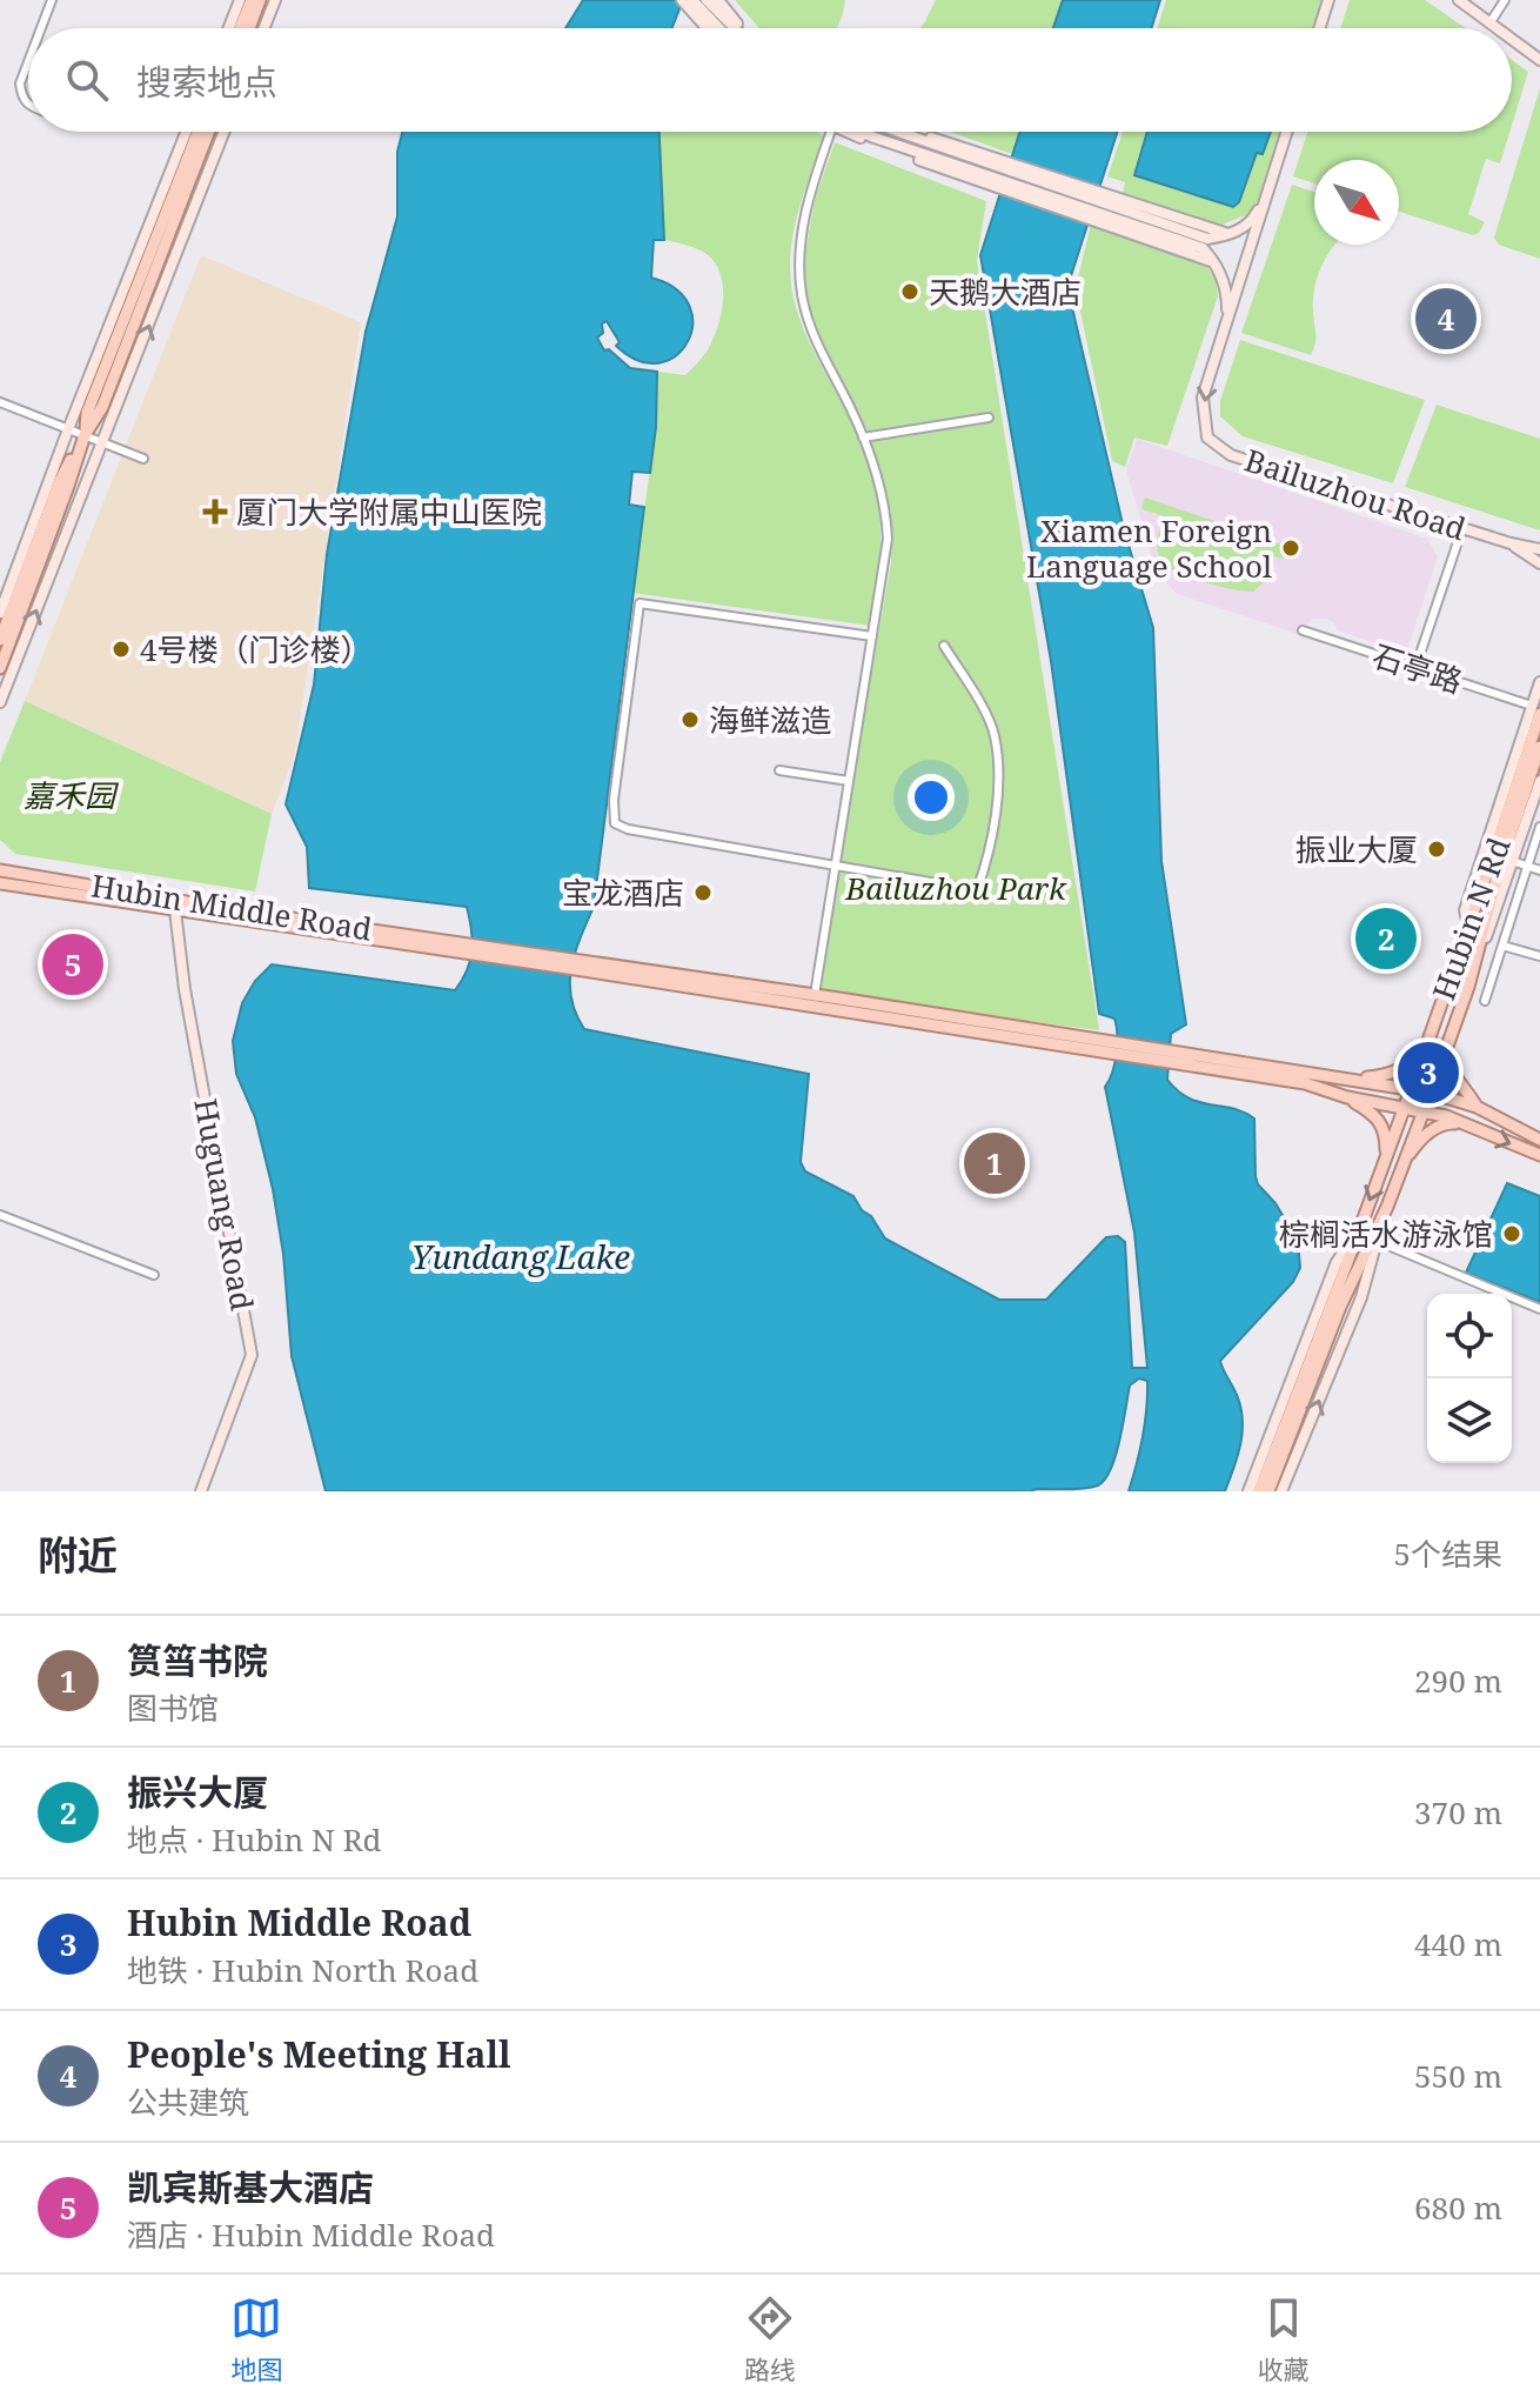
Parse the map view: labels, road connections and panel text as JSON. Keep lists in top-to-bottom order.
{
  "streets": {
    "main road": [
      "Bailuzhou Road",
      "Hubin Middle Road",
      "Hubin N Rd",
      "Huguang Road"
    ],
    "street": ["石亭路"]
  },
  "crossings": [
    ["石亭路", "Hubin N Rd"],
    ["Hubin Middle Road", "Huguang Road"]
  ],
  "one_way": ["Bailuzhou Road"],
  "water": ["Yundang Lake"],
  "parks": ["嘉禾园", "Bailuzhou Park"],
  "places": {
    "other": [
      "天鹅大酒店",
      "Xiamen Foreign Language School",
      "4号楼（门诊楼）",
      "海鲜滋造",
      "振业大厦",
      "宝龙酒店",
      "棕榈活水游泳馆"
    ],
    "health": ["厦门大学附属中山医院"]
  },
  "north": "bottom right",
  "page": {
    "search": "搜索地点",
    "pins": [
      "4",
      "2",
      "5",
      "3",
      "1"
    ],
    "heading": ["附近", "5个结果"],
    "list": [
      {
        "mark": "1",
        "name": "筼筜书院",
        "note": "图书馆",
        "value": "290 m"
      },
      {
        "mark": "2",
        "name": "振兴大厦",
        "note": "地点 · Hubin N Rd",
        "value": "370 m"
      },
      {
        "mark": "3",
        "name": "Hubin Middle Road",
        "note": "地铁 · Hubin North Road",
        "value": "440 m"
      },
      {
        "mark": "4",
        "name": "People's Meeting Hall",
        "note": "公共建筑",
        "value": "550 m"
      },
      {
        "mark": "5",
        "name": "凯宾斯基大酒店",
        "note": "酒店 · Hubin Middle Road",
        "value": "680 m"
      }
    ],
    "nav": ["地图", "路线", "收藏"]
  }
}
